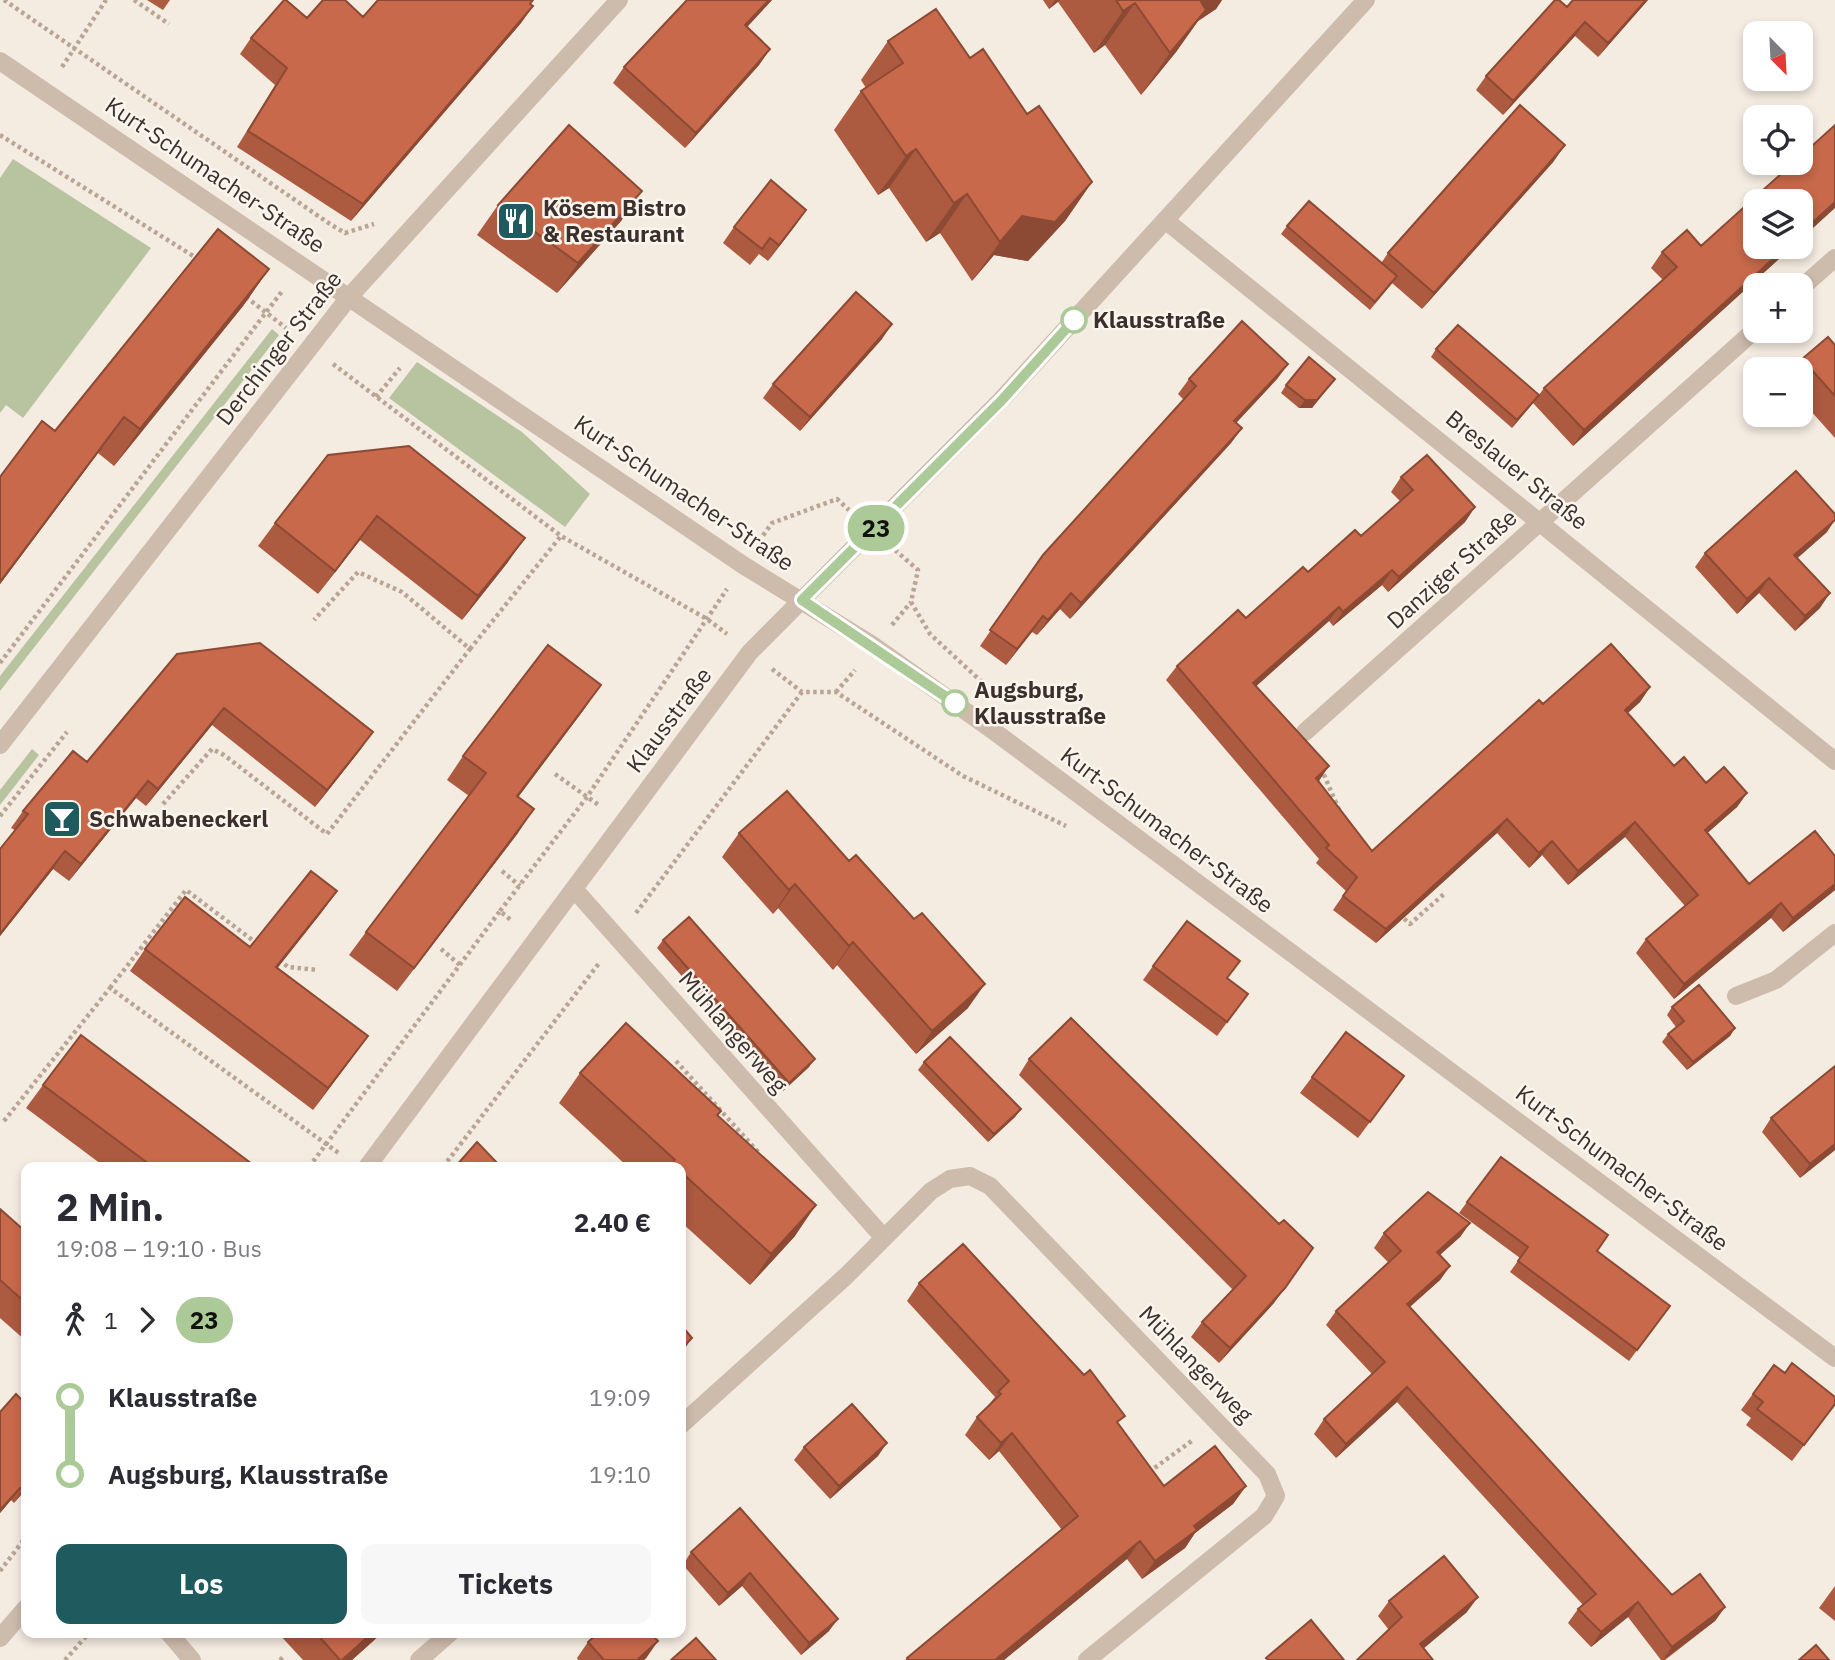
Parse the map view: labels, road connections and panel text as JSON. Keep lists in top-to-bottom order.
{
  "streets": {
    "street": [
      "Kurt-Schumacher-Straße",
      "Derchinger Straße",
      "Breslauer Straße",
      "Danziger Straße",
      "Klausstraße",
      "Mühlangerweg"
    ]
  },
  "crossings": [
    ["Kurt-Schumacher-Straße", "Derchinger Straße"],
    ["Kurt-Schumacher-Straße", "Klausstraße"],
    ["Breslauer Straße", "Danziger Straße"],
    ["Breslauer Straße", "Klausstraße"],
    ["Klausstraße", "Mühlangerweg"]
  ],
  "places": {
    "restaurant": ["Kösem Bistro & Restaurant"],
    "other": ["Klausstraße", "Augsburg, Klausstraße"],
    "bar": ["Schwabeneckerl"]
  },
  "lines": ["bus line 23"],
  "north": "bottom right",
  "page": {
    "on_map": "23",
    "map_buttons": ["+", "−"],
    "heading": ["2 Min.", "19:08 – 19:10 · Bus", "2.40 €"],
    "legs": ["1", "23"],
    "list": [
      {
        "name": "Klausstraße",
        "value": "19:09"
      },
      {
        "name": "Augsburg, Klausstraße",
        "value": "19:10"
      }
    ],
    "buttons": ["Los", "Tickets"]
  }
}
